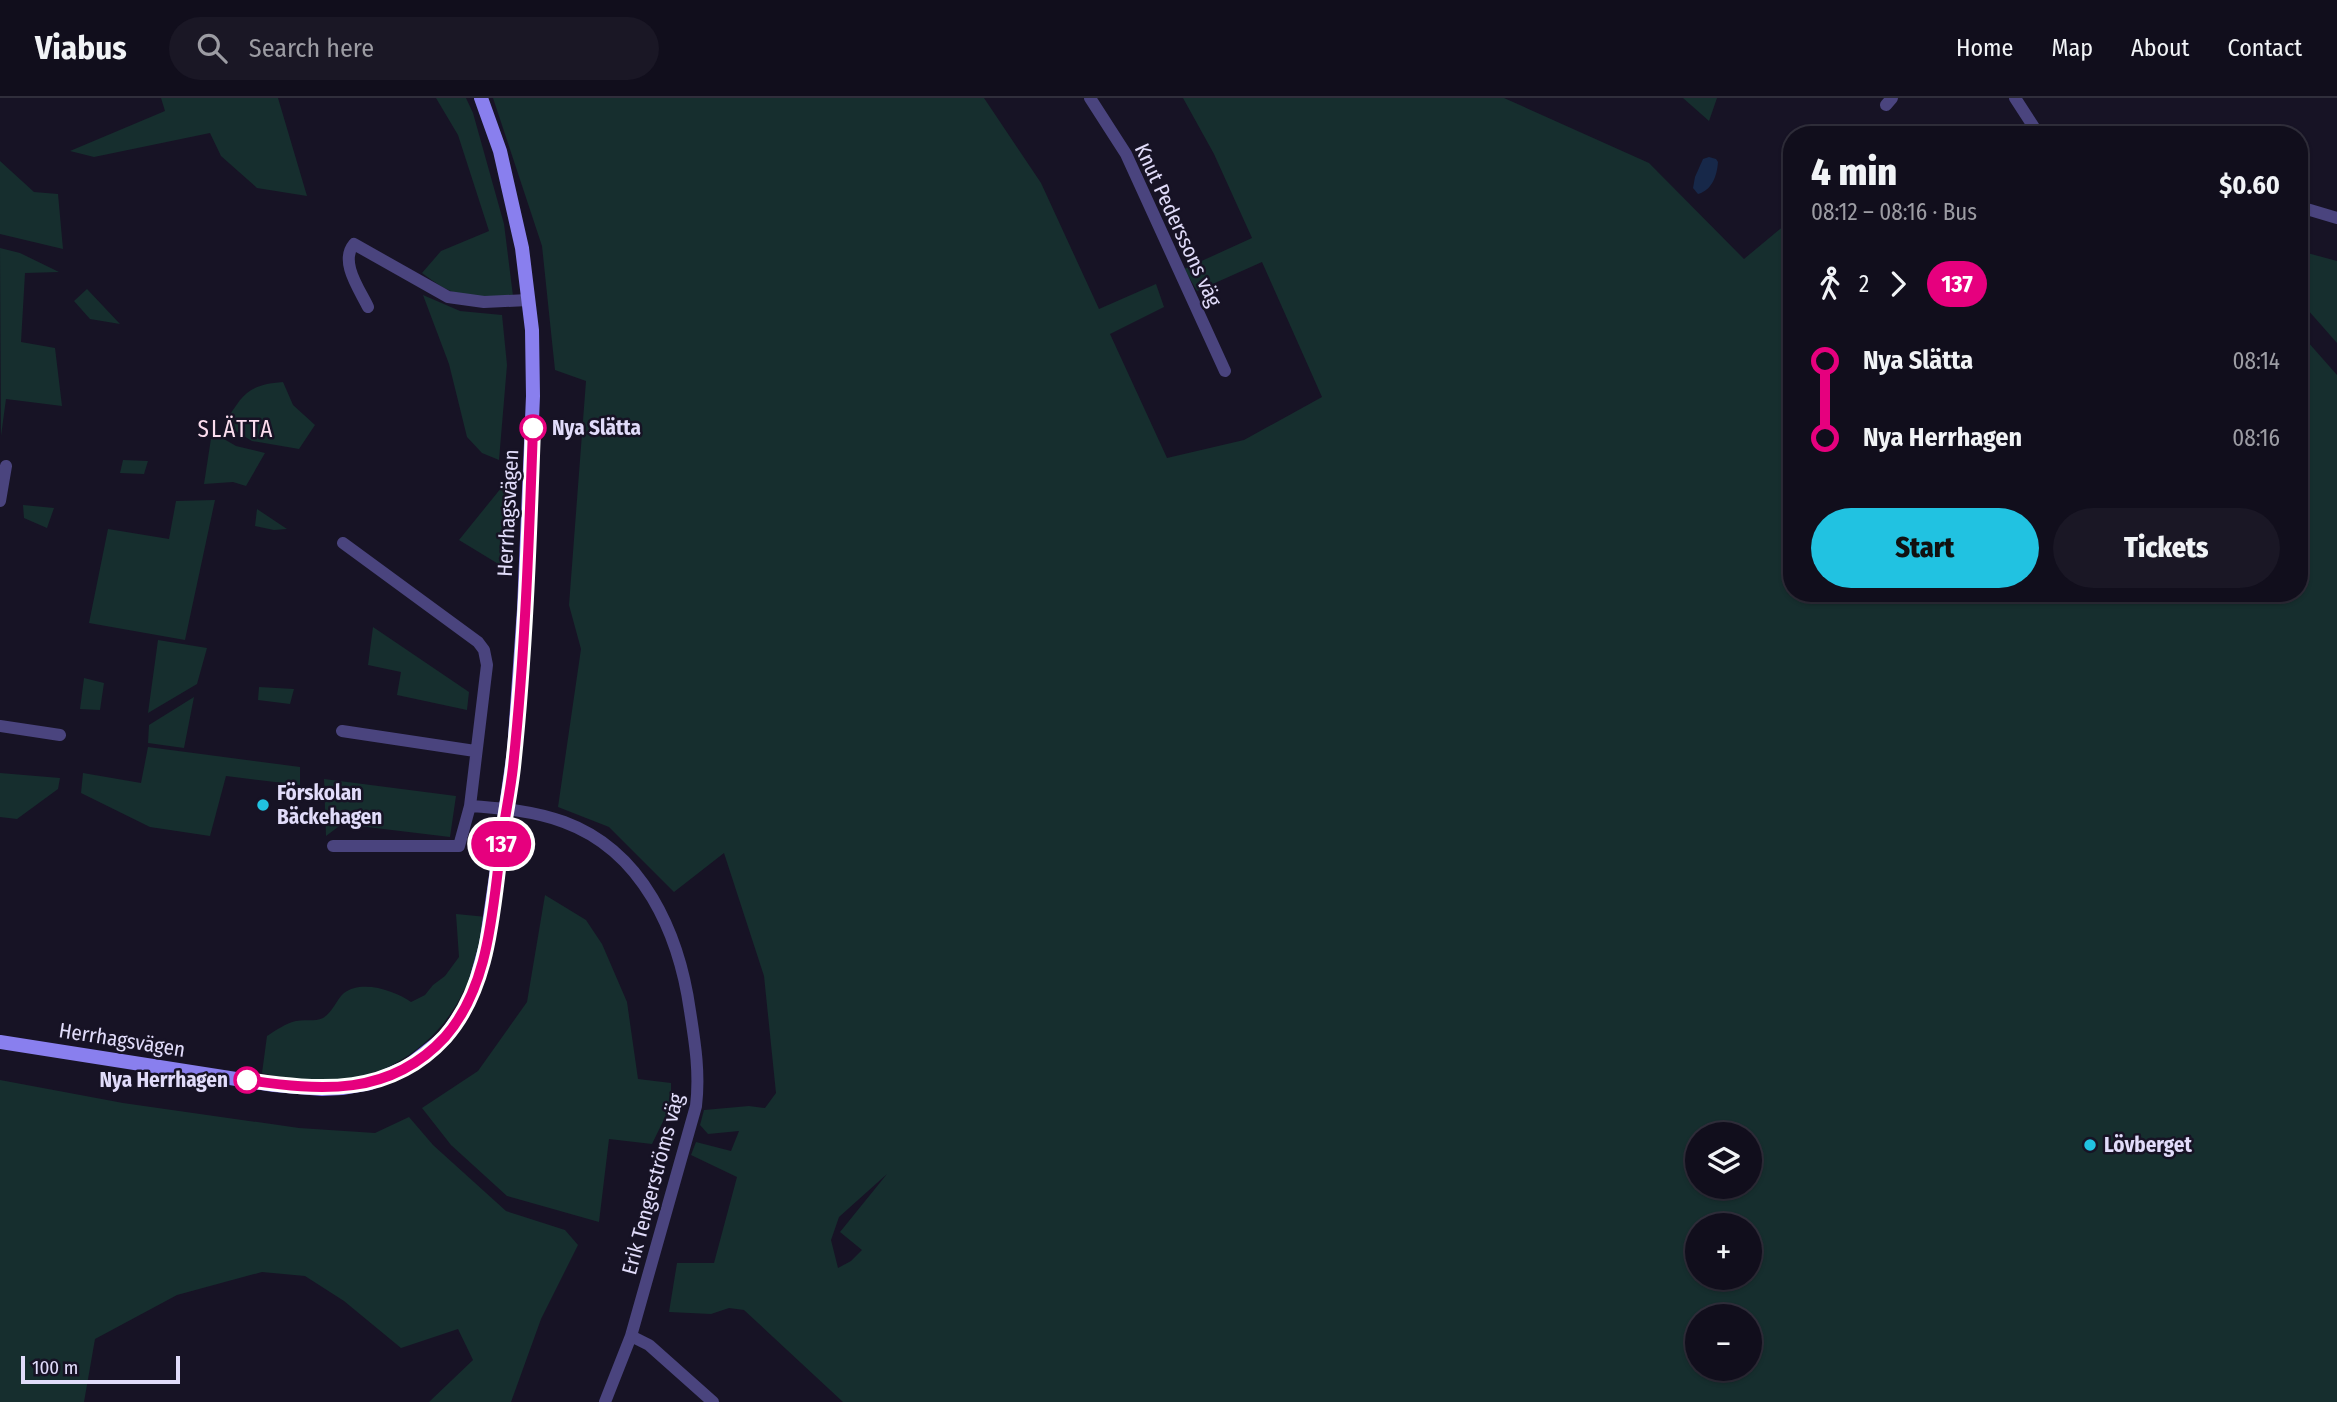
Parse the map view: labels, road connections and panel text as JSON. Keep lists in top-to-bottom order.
{
  "streets": {
    "street": ["Knut Pederssons väg", "Herrhagsvägen", "Erik Tengerströms väg"]
  },
  "crossings": [
    ["Herrhagsvägen", "Erik Tengerströms väg"]
  ],
  "districts": ["SLÄTTA"],
  "places": [
    "Nya Slätta",
    "Förskolan Bäckehagen",
    "Nya Herrhagen",
    "Lövberget"
  ],
  "lines": ["bus line 137"],
  "scale_bar": "100 m",
  "page": {
    "header": "Viabus",
    "search": "Search here",
    "nav": [
      "Home",
      "Map",
      "About",
      "Contact"
    ],
    "on_map": "137",
    "heading": ["4 min", "08:12 – 08:16 · Bus", "$0.60"],
    "legs": ["2", "137"],
    "list": [
      {
        "name": "Nya Slätta",
        "value": "08:14"
      },
      {
        "name": "Nya Herrhagen",
        "value": "08:16"
      }
    ],
    "buttons": ["Start", "Tickets"],
    "map_buttons": ["+", "−"],
    "scale": "100 m"
  }
}
